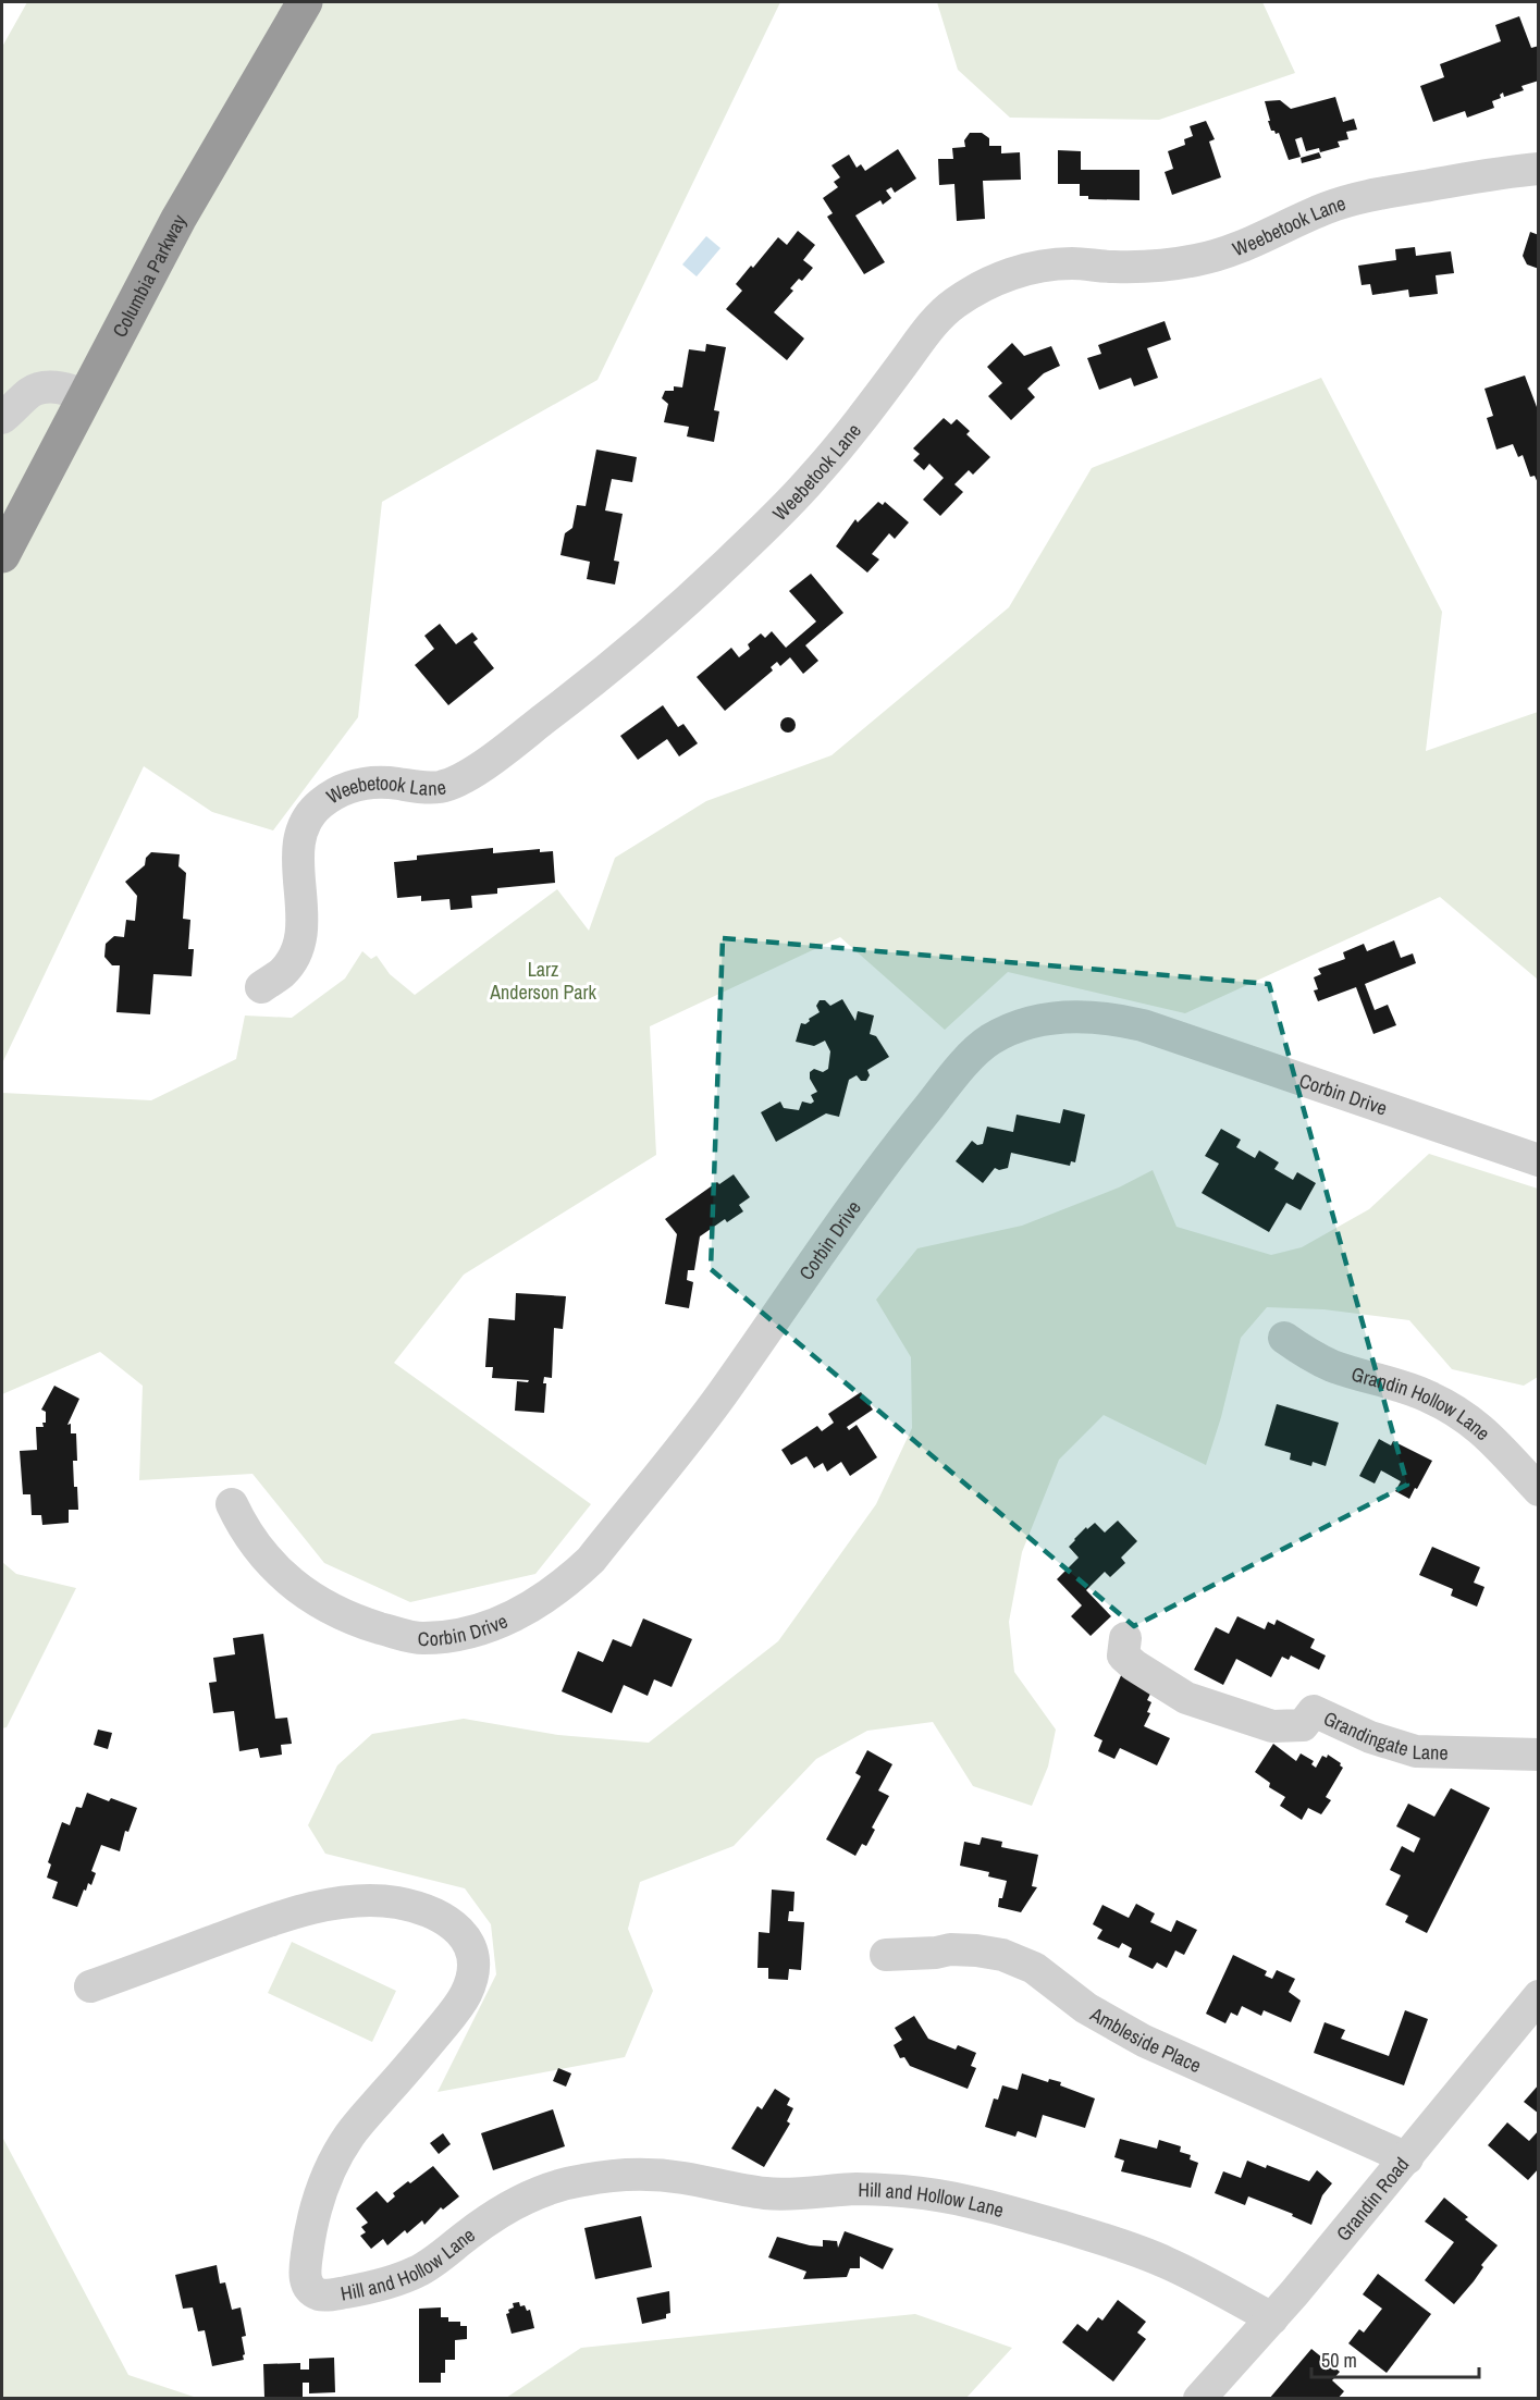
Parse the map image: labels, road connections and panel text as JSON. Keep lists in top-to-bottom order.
{
  "streets": {
    "highway": ["Columbia Parkway"],
    "street": [
      "Weebetook Lane",
      "Corbin Drive",
      "Grandin Hollow Lane",
      "Grandingate Lane",
      "Ambleside Place",
      "Grandin Road",
      "Hill and Hollow Lane"
    ]
  },
  "crossings": [
    ["Ambleside Place", "Grandin Road"],
    ["Grandin Road", "Hill and Hollow Lane"]
  ],
  "parks": ["Larz Anderson Park"],
  "scale_bar": "50 m"
}
